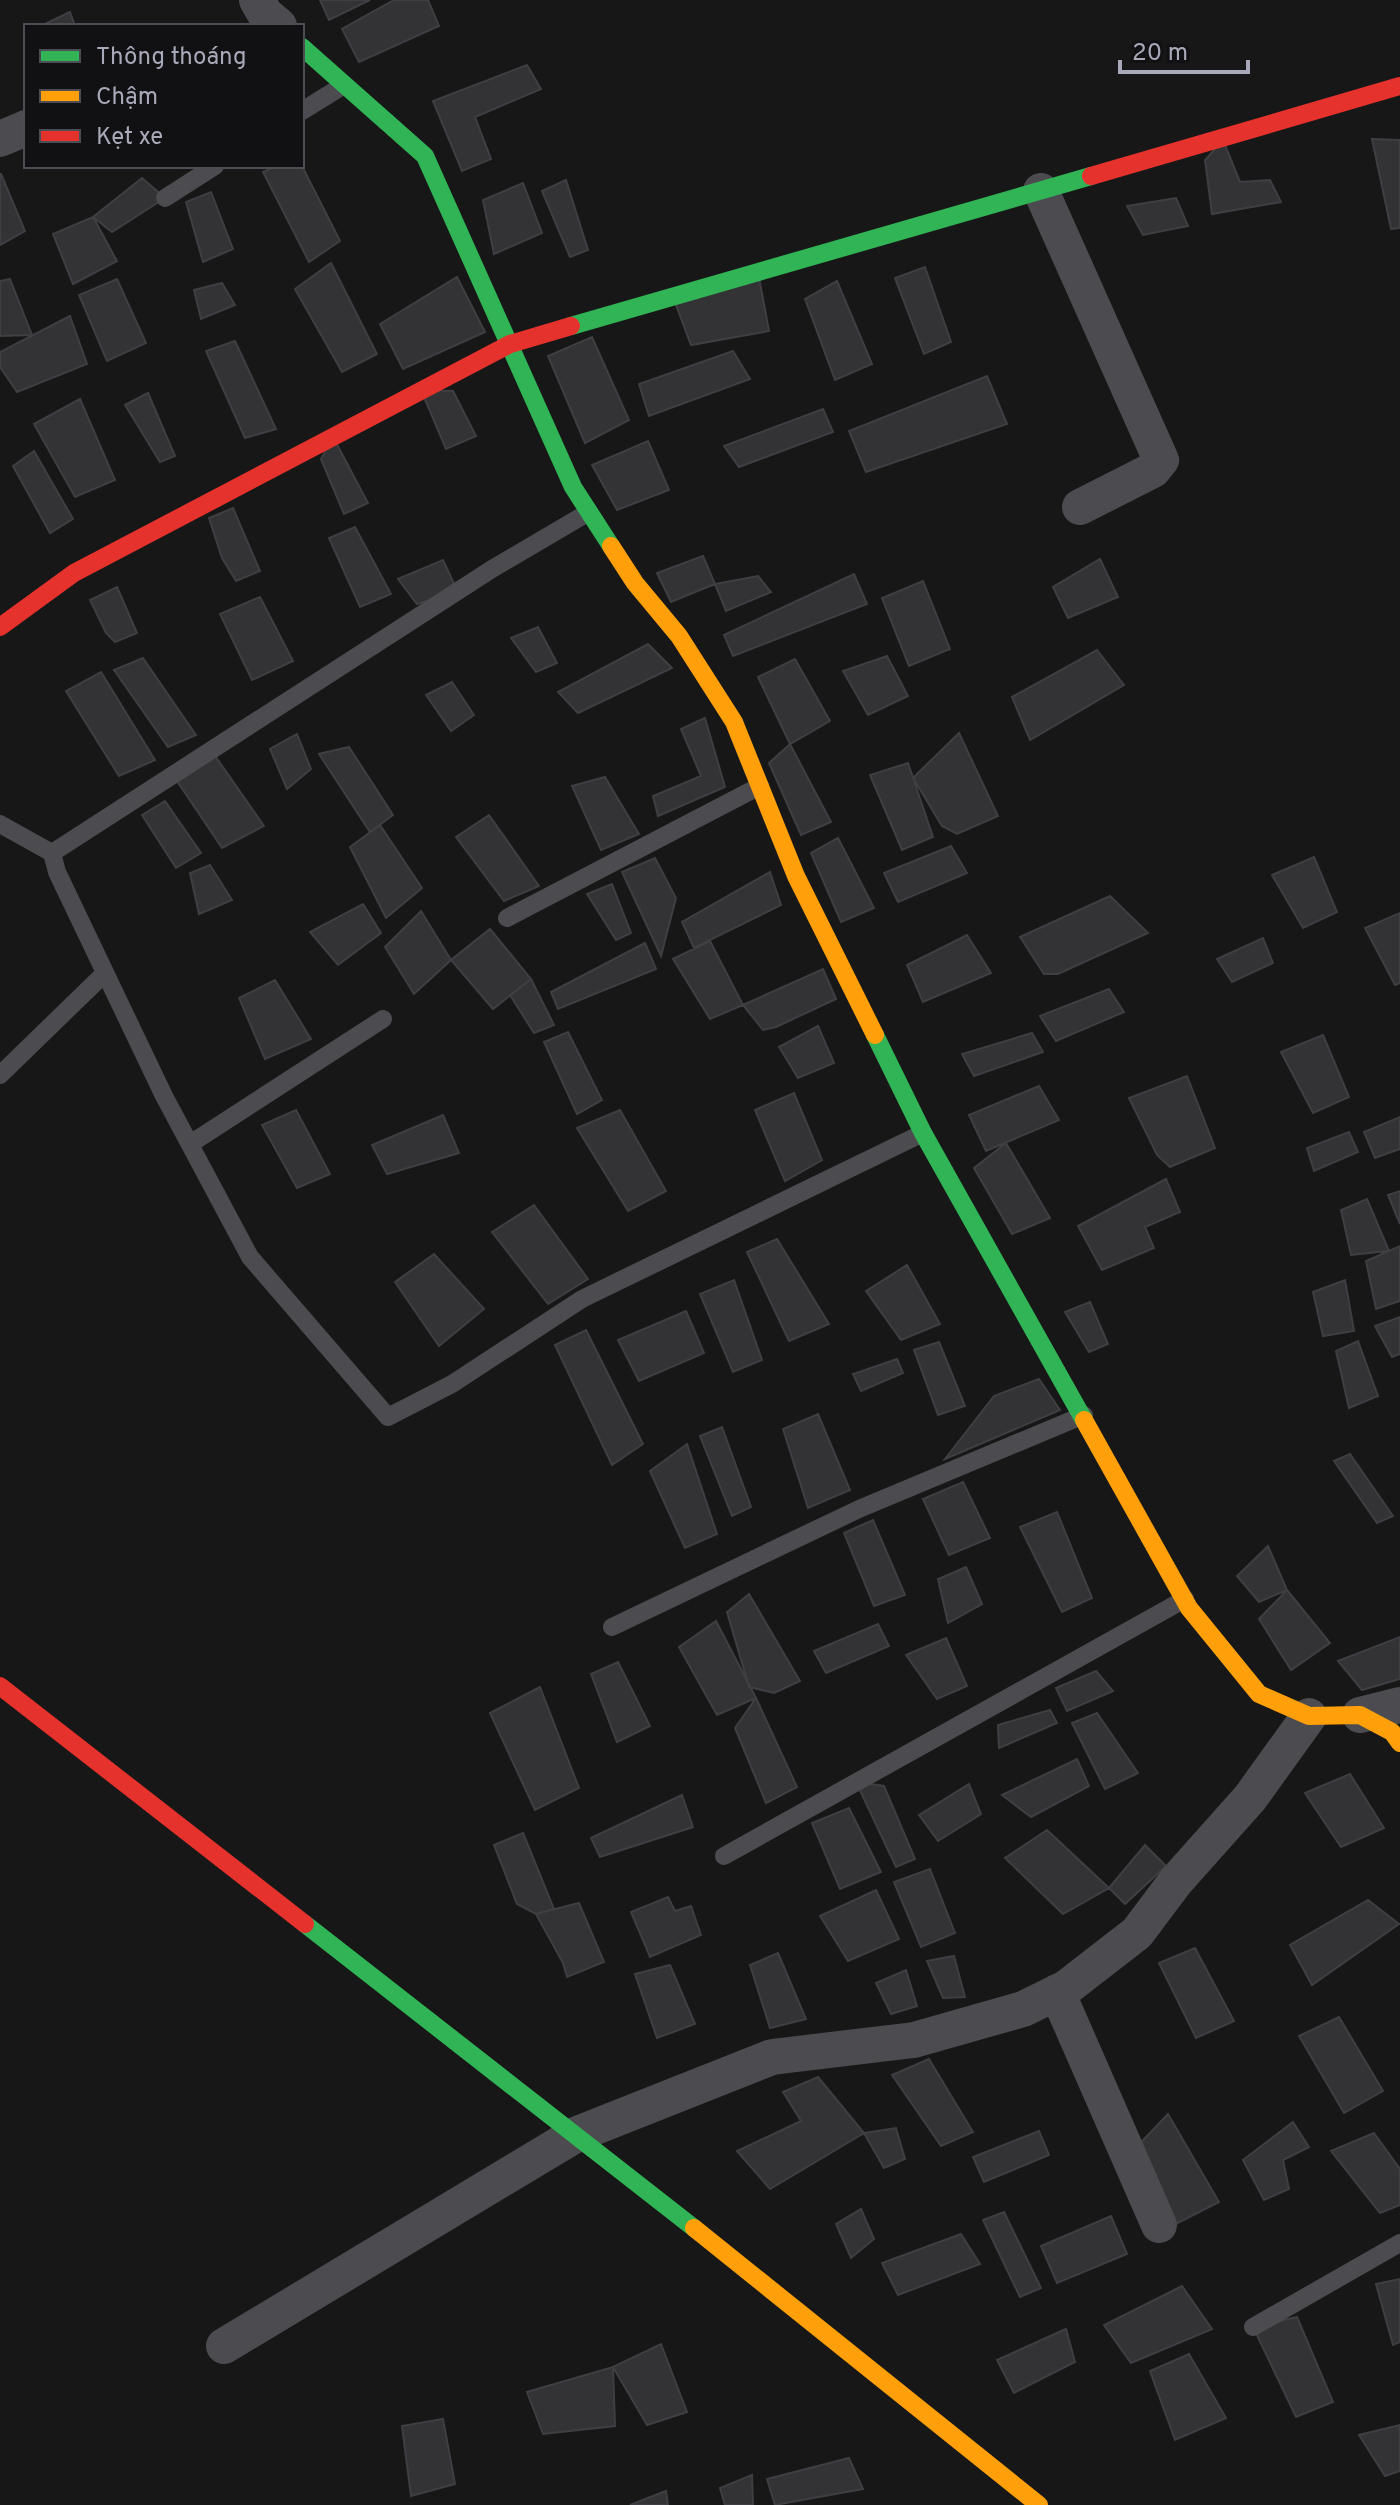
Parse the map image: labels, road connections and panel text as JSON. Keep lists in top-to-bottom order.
{
  "legend": ["Thông thoáng", "Chậm", "Kẹt xe"],
  "scale_bar": "20 m"
}
